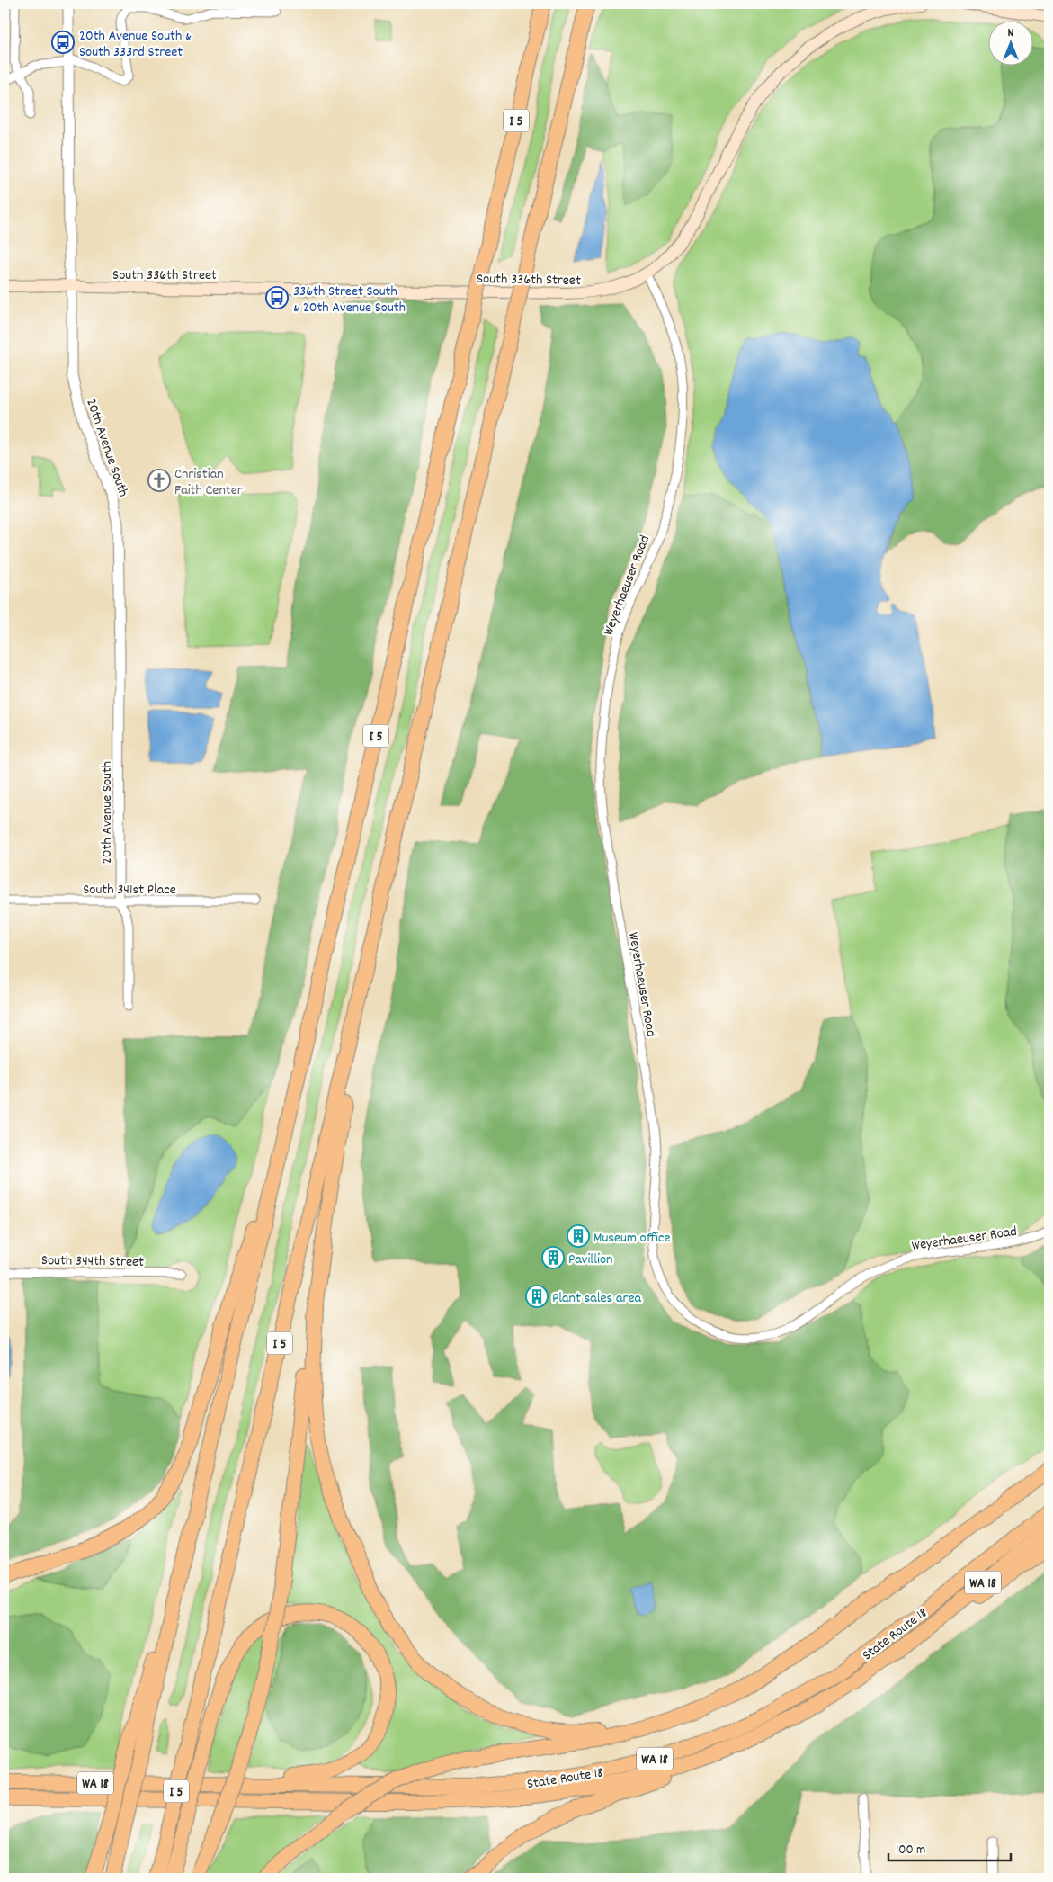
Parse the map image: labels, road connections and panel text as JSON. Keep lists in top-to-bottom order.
{
  "streets": {
    "highway": ["I 5", "WA 18", "State Route 18"],
    "main road": ["South 336th Street"],
    "street": [
      "20th Avenue South",
      "Weyerhaeuser Road",
      "South 341st Place",
      "South 344th Street"
    ]
  },
  "crossings": [
    ["South 336th Street", "20th Avenue South"],
    ["South 336th Street", "Weyerhaeuser Road"],
    ["20th Avenue South", "South 341st Place"]
  ],
  "places": {
    "bus stop": ["20th Avenue South & South 333rd Street", "336th Street South & 20th Avenue South"],
    "church": ["Christian Faith Center"],
    "building": ["Museum office", "Pavillion", "Plant sales area"]
  },
  "scale_bar": "100 m",
  "north": "top"
}
